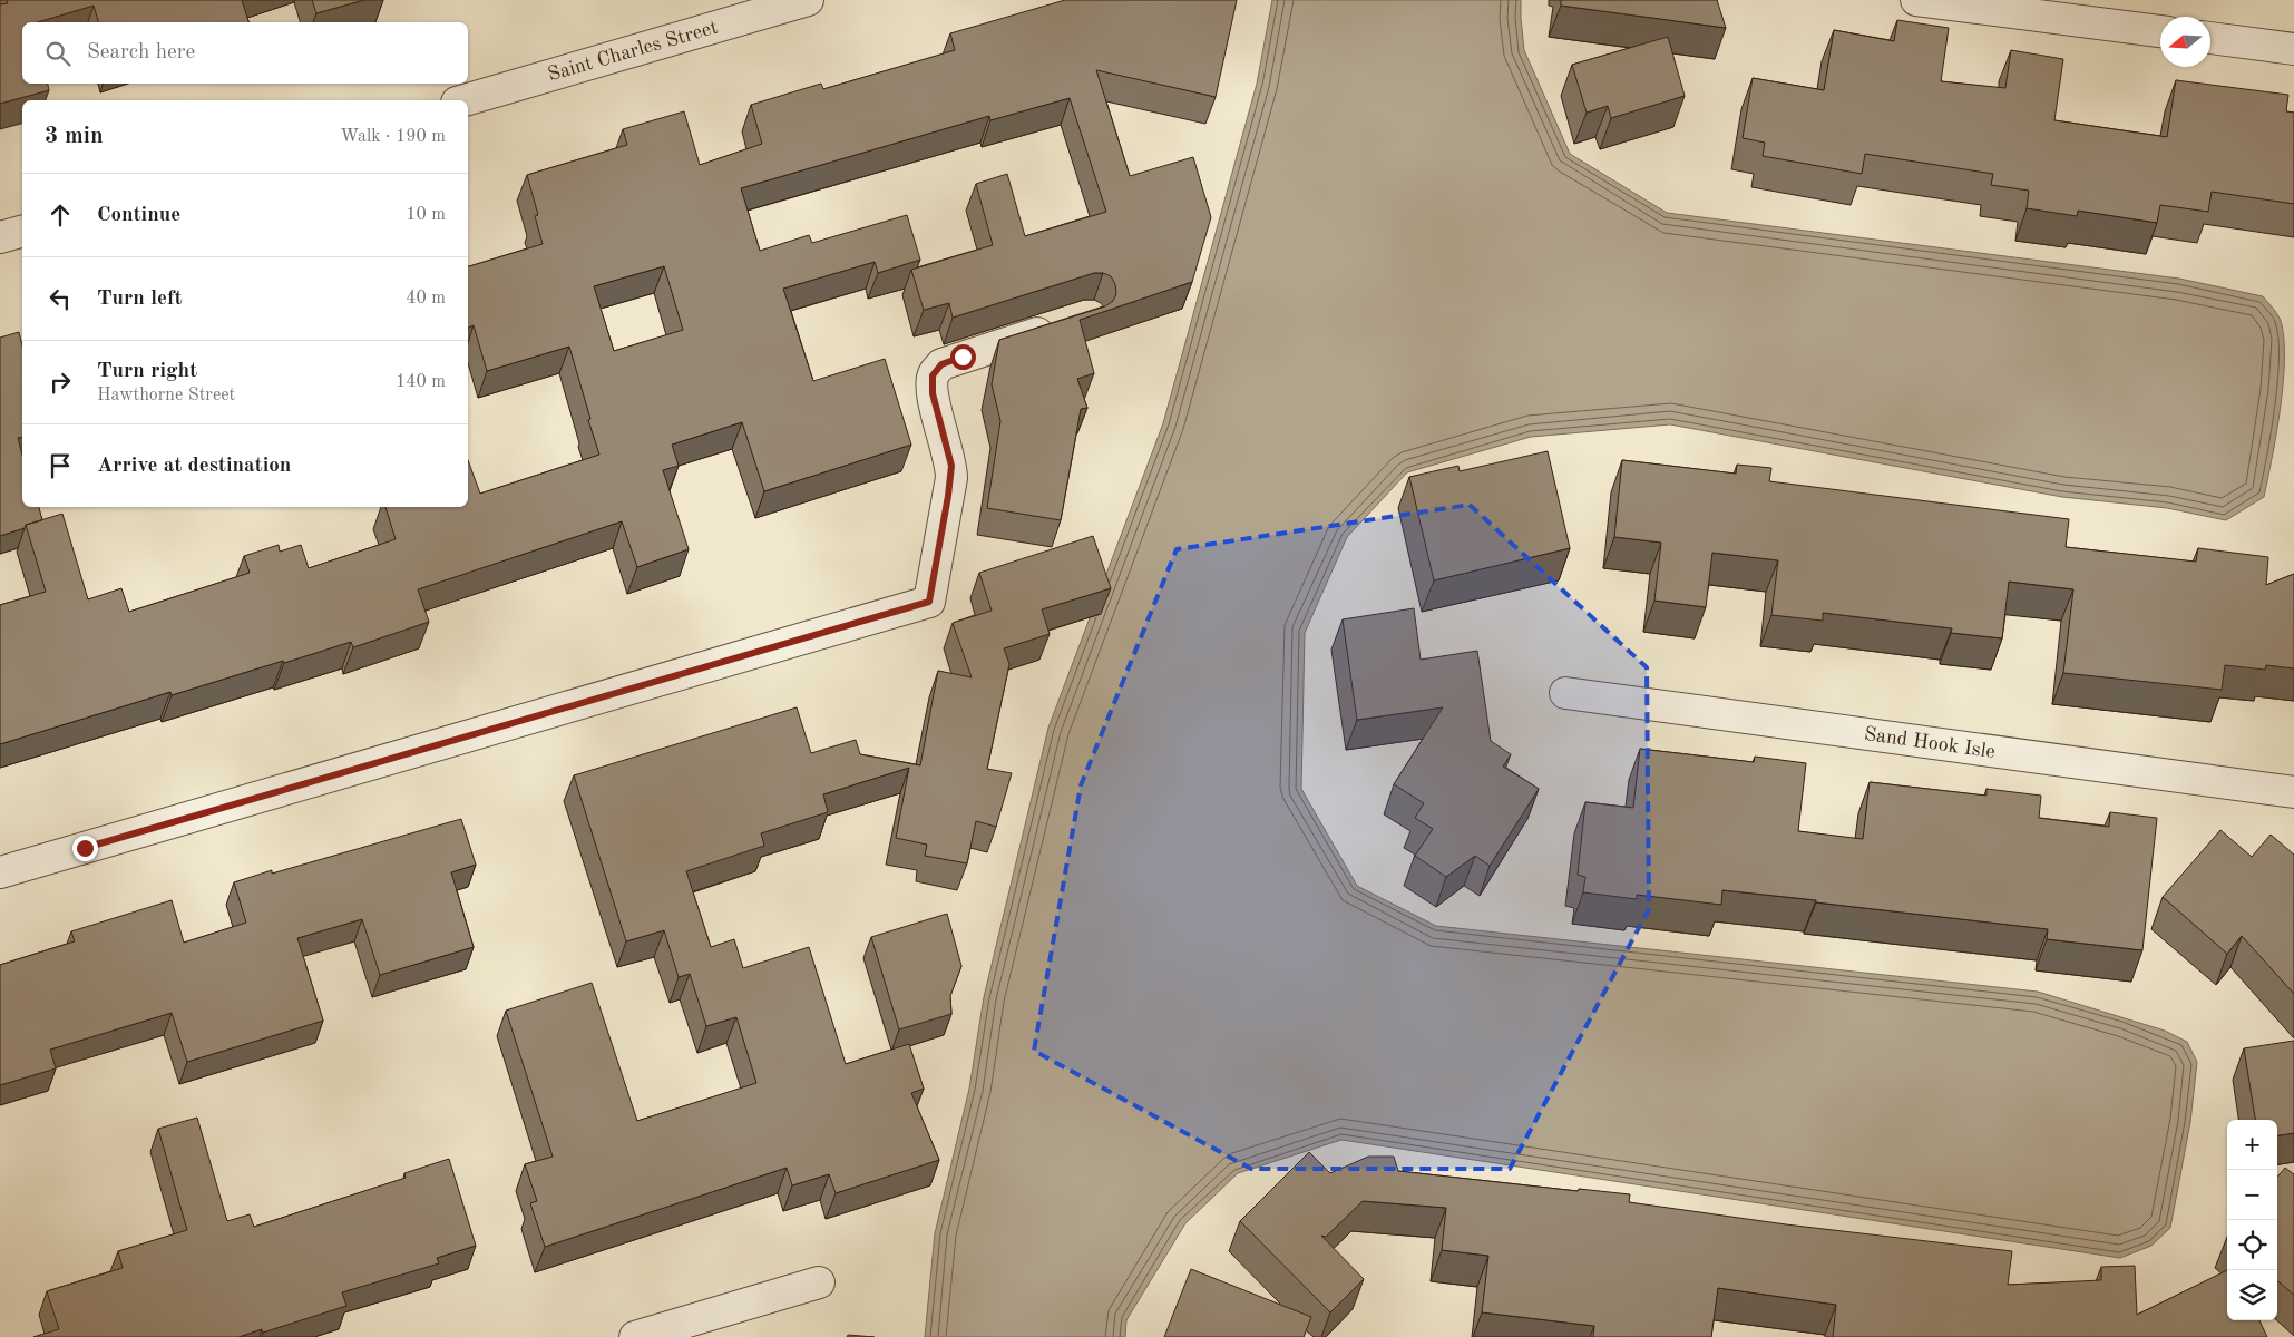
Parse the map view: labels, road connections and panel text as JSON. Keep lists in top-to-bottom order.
{
  "streets": {
    "street": ["Saint Charles Street", "Sand Hook Isle"]
  },
  "north": "left",
  "page": {
    "search": "Search here",
    "heading": ["3 min", "Walk · 190 m"],
    "list": [
      ["Continue", "10 m"],
      ["Turn left", "40 m"],
      ["Turn right", "Hawthorne Street", "140 m"],
      "Arrive at destination"
    ],
    "map_buttons": ["+", "−"]
  }
}
